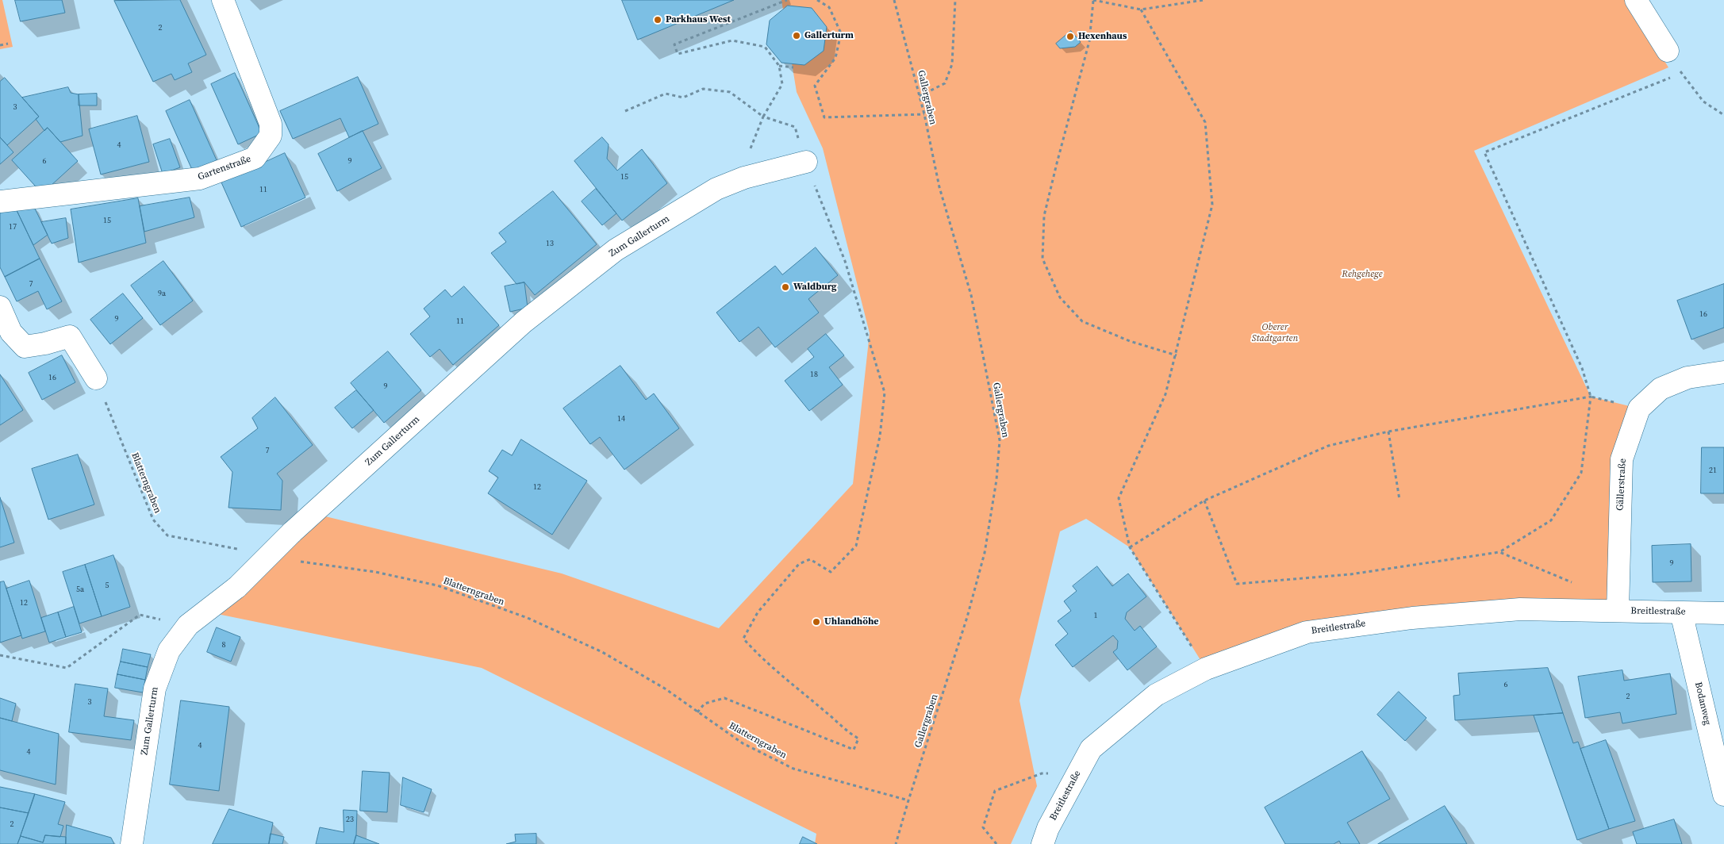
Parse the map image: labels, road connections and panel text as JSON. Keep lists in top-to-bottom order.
{
  "streets": {
    "street": [
      "Gartenstraße",
      "Zum Gallerturm",
      "Gällerstraße",
      "Breitlestraße",
      "Bodanweg"
    ],
    "path": ["Gallergraben", "Blatterngraben"]
  },
  "crossings": [
    ["Gallergraben", "Blatterngraben"],
    ["Gällerstraße", "Breitlestraße"],
    ["Breitlestraße", "Bodanweg"]
  ],
  "parks": ["Rehgehege", "Oberer Stadtgarten"],
  "places": [
    "Parkhaus West",
    "Gallerturm",
    "Hexenhaus",
    "Waldburg",
    "Uhlandhöhe"
  ],
  "house_numbers": [
    "2",
    "3",
    "4",
    "6",
    "9",
    "15",
    "11",
    "15",
    "17",
    "13",
    "7",
    "9a",
    "16",
    "9",
    "11",
    "18",
    "16",
    "9",
    "14",
    "7",
    "21",
    "12",
    "9",
    "5",
    "5a",
    "12",
    "1",
    "8",
    "6",
    "2",
    "3",
    "4",
    "4",
    "23",
    "2"
  ]
}
